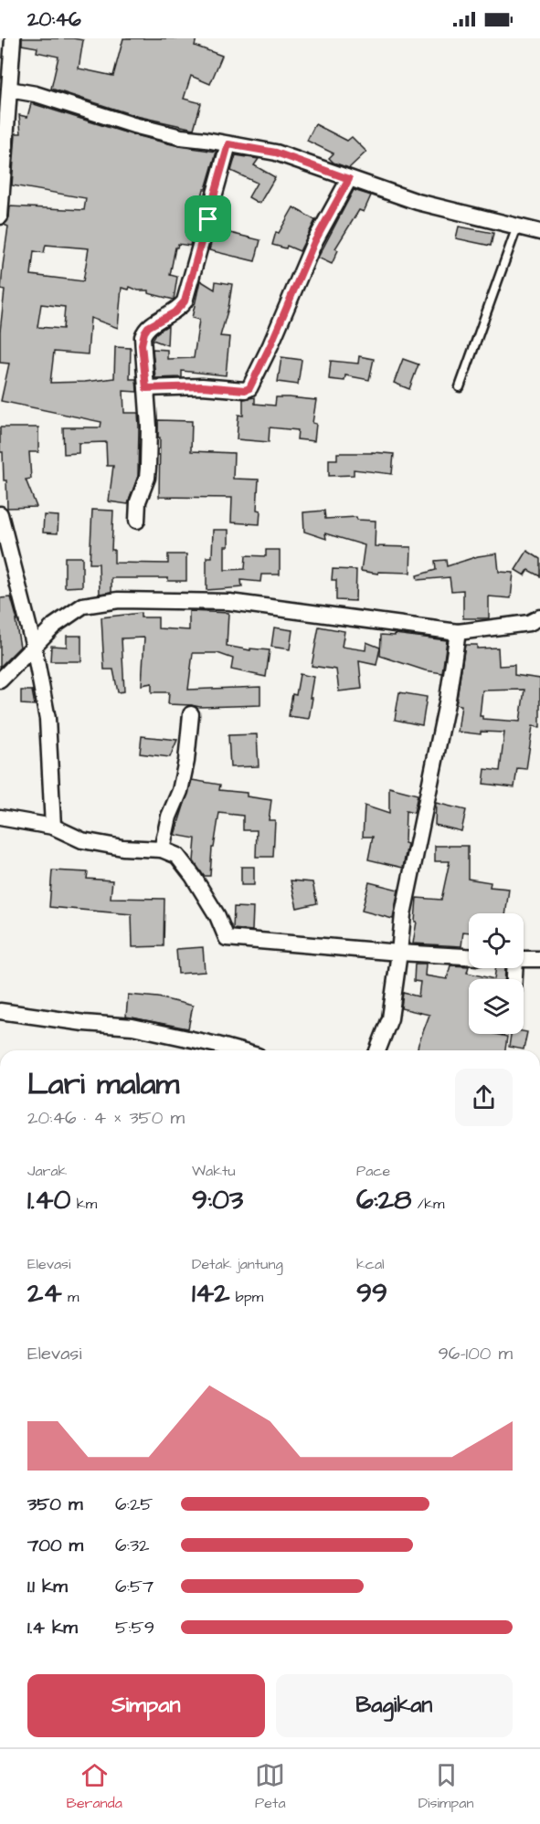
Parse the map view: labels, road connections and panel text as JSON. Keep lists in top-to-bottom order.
{
  "page": {
    "status": "20:46",
    "heading": ["Lari malam", "20:46 · 4 × 350 m"],
    "stats": [
      ["Jarak", "1.40 km"],
      ["Waktu", "9:03"],
      ["Pace", "6:28 /km"],
      ["Elevasi", "24 m"],
      ["Detak jantung", "142 bpm"],
      ["kcal", "99"]
    ],
    "chart": ["Elevasi", "96–100 m"],
    "list": [
      {
        "name": "350 m",
        "note": "6:25"
      },
      {
        "name": "700 m",
        "note": "6:32"
      },
      {
        "name": "1.1 km",
        "note": "6:57"
      },
      {
        "name": "1.4 km",
        "note": "5:59"
      }
    ],
    "buttons": ["Simpan", "Bagikan"],
    "tabs": ["Beranda", "Peta", "Disimpan"]
  }
}
